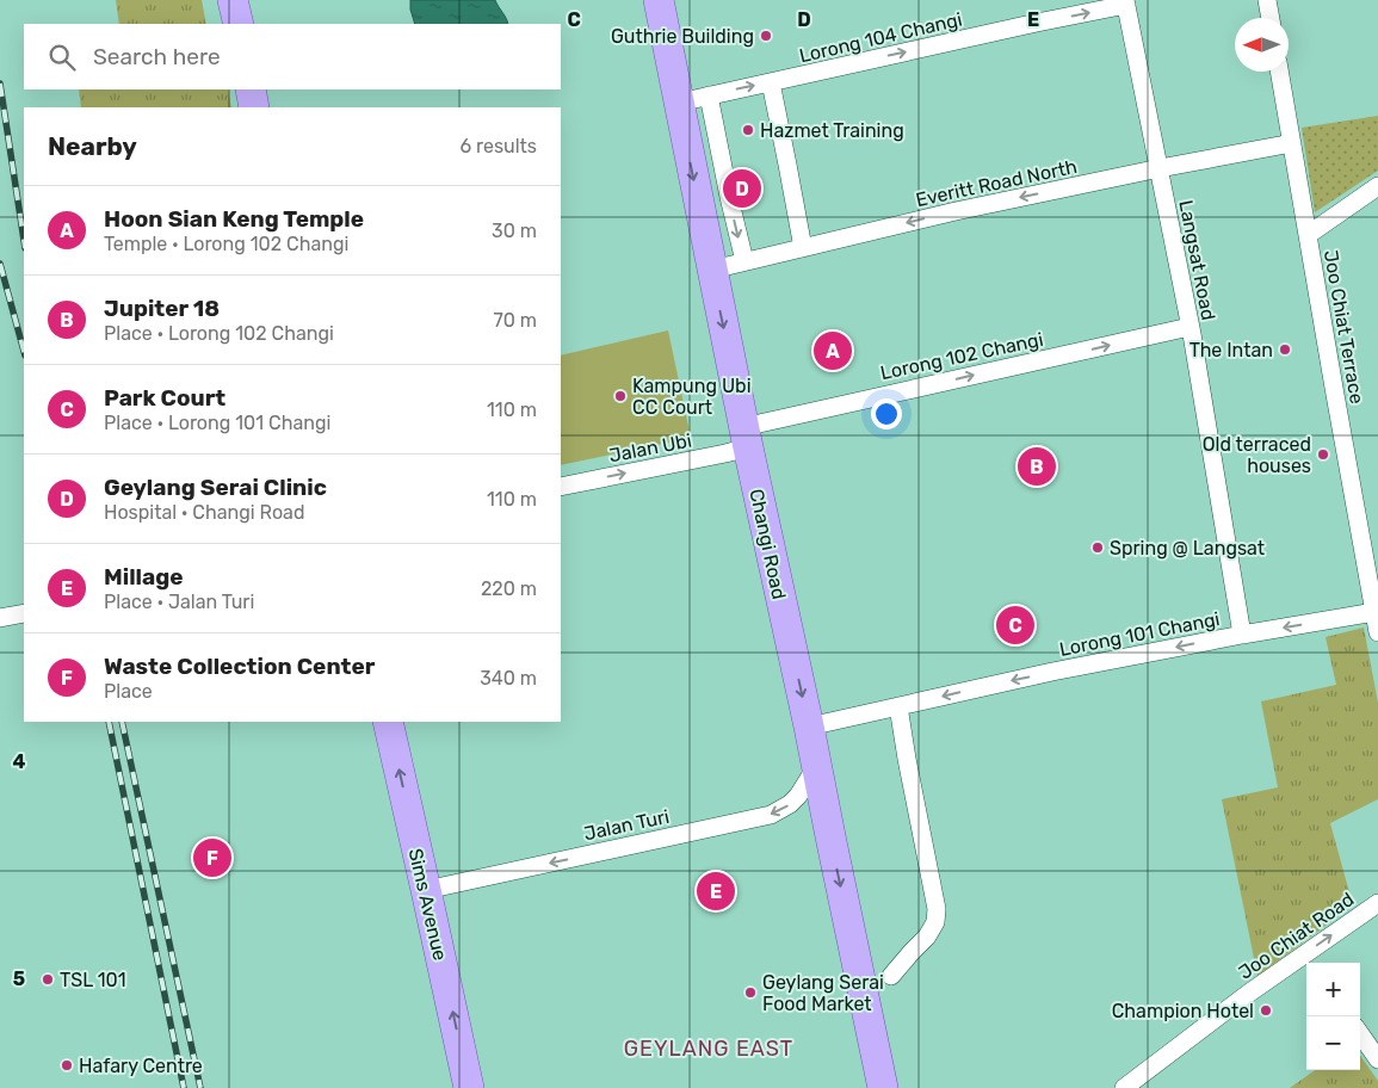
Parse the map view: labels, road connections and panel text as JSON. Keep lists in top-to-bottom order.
{
  "streets": {
    "main road": ["Changi Road", "Sims Avenue"],
    "street": [
      "Lorong 104 Changi",
      "Everitt Road North",
      "Langsat Road",
      "Joo Chiat Terrace",
      "Lorong 102 Changi",
      "Jalan Ubi",
      "Lorong 101 Changi",
      "Jalan Turi",
      "Joo Chiat Road"
    ]
  },
  "crossings": [
    ["Lorong 104 Changi", "Langsat Road"],
    ["Lorong 104 Changi", "Changi Road"],
    ["Everitt Road North", "Langsat Road"],
    ["Everitt Road North", "Joo Chiat Terrace"],
    ["Everitt Road North", "Changi Road"],
    ["Langsat Road", "Lorong 102 Changi"],
    ["Langsat Road", "Lorong 101 Changi"],
    ["Joo Chiat Terrace", "Lorong 101 Changi"],
    ["Lorong 102 Changi", "Jalan Ubi"],
    ["Lorong 102 Changi", "Changi Road"],
    ["Jalan Ubi", "Changi Road"],
    ["Changi Road", "Lorong 101 Changi"],
    ["Changi Road", "Jalan Turi"],
    ["Jalan Turi", "Sims Avenue"]
  ],
  "one_way": [
    "Lorong 104 Changi",
    "Everitt Road North",
    "Lorong 102 Changi",
    "Jalan Ubi",
    "Changi Road",
    "Lorong 101 Changi",
    "Jalan Turi",
    "Sims Avenue"
  ],
  "districts": ["GEYLANG EAST"],
  "places": [
    "Guthrie Building",
    "Hazmet Training",
    "The Intan",
    "Kampung Ubi CC Court",
    "Old terraced houses",
    "Spring @ Langsat",
    "TSL 101",
    "Geylang Serai Food Market",
    "Champion Hotel",
    "Hafary Centre"
  ],
  "north": "left",
  "page": {
    "search": "Search here",
    "heading": ["Nearby", "6 results"],
    "pins": [
      "D",
      "A",
      "B",
      "C",
      "F",
      "E"
    ],
    "list": [
      {
        "mark": "A",
        "name": "Hoon Sian Keng Temple",
        "note": "Temple · Lorong 102 Changi",
        "value": "30 m"
      },
      {
        "mark": "B",
        "name": "Jupiter 18",
        "note": "Place · Lorong 102 Changi",
        "value": "70 m"
      },
      {
        "mark": "C",
        "name": "Park Court",
        "note": "Place · Lorong 101 Changi",
        "value": "110 m"
      },
      {
        "mark": "D",
        "name": "Geylang Serai Clinic",
        "note": "Hospital · Changi Road",
        "value": "110 m"
      },
      {
        "mark": "E",
        "name": "Millage",
        "note": "Place · Jalan Turi",
        "value": "220 m"
      },
      {
        "mark": "F",
        "name": "Waste Collection Center",
        "note": "Place",
        "value": "340 m"
      }
    ],
    "map_buttons": ["+", "−"]
  },
  "grid": {
    "columns": ["C", "D", "E"],
    "rows": ["4", "5"]
  }
}
